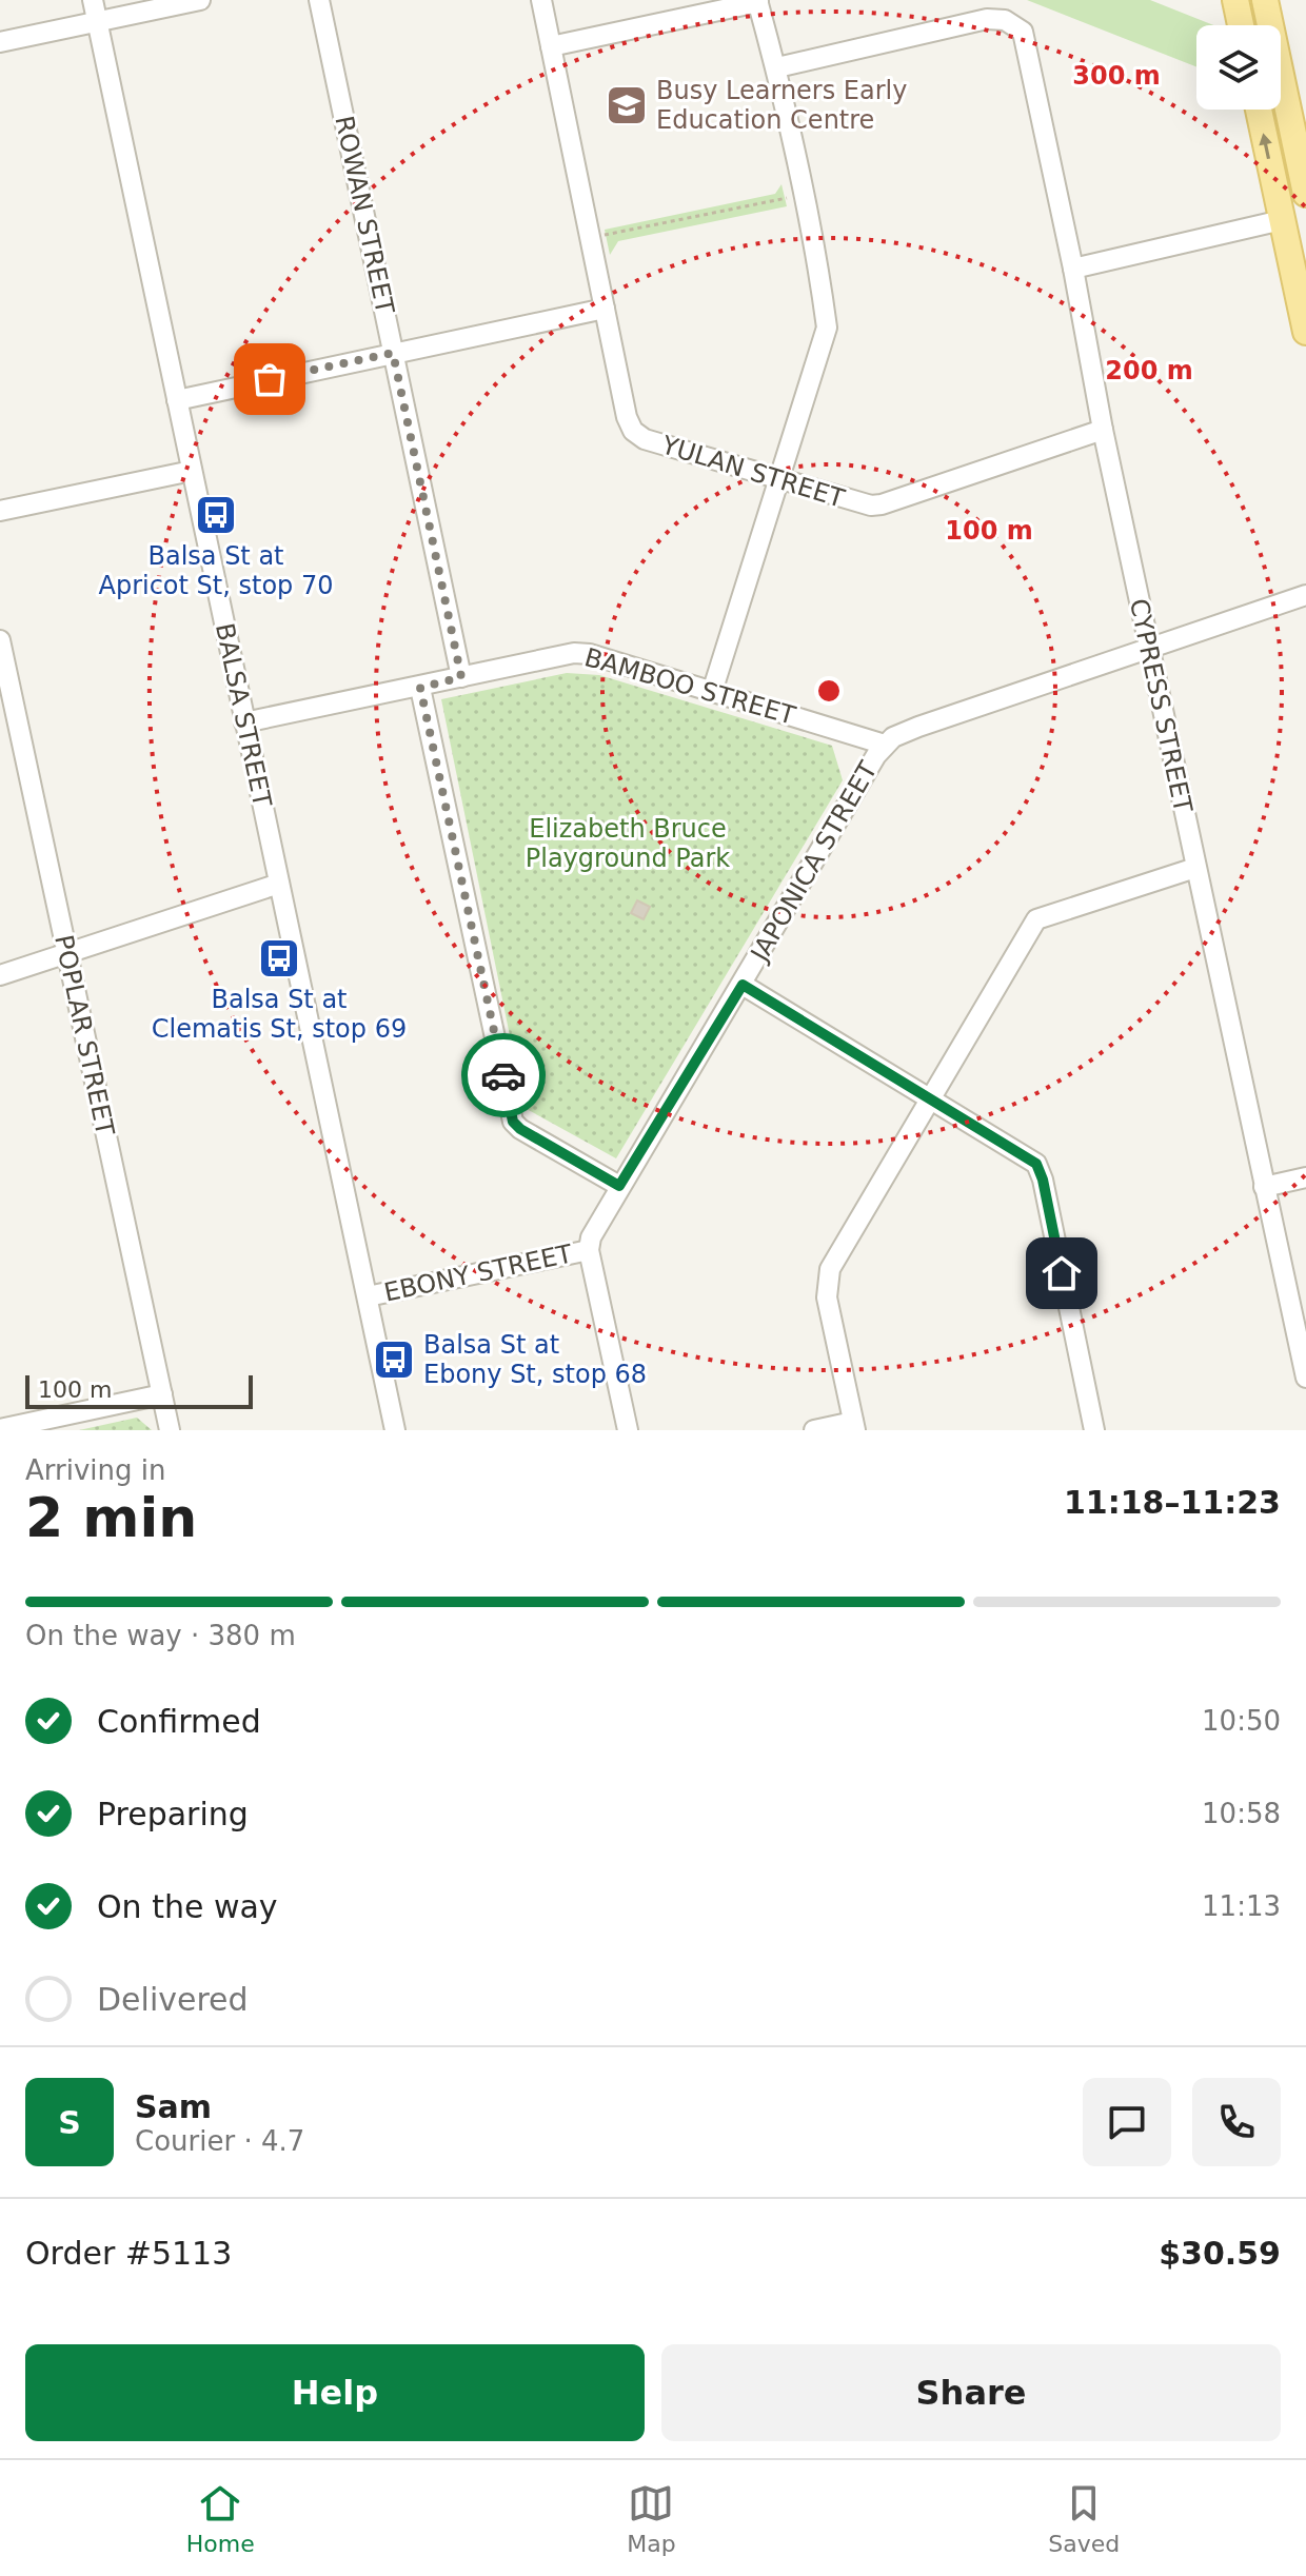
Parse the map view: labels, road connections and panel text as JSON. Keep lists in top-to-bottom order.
{
  "streets": {
    "street": [
      "ROWAN STREET",
      "YULAN STREET",
      "BAMBOO STREET",
      "CYPRESS STREET",
      "BALSA STREET",
      "JAPONICA STREET",
      "POPLAR STREET",
      "EBONY STREET"
    ]
  },
  "crossings": [
    ["ROWAN STREET", "BAMBOO STREET"],
    ["YULAN STREET", "CYPRESS STREET"],
    ["BAMBOO STREET", "BALSA STREET"],
    ["BAMBOO STREET", "JAPONICA STREET"],
    ["CYPRESS STREET", "JAPONICA STREET"],
    ["BALSA STREET", "EBONY STREET"],
    ["JAPONICA STREET", "EBONY STREET"]
  ],
  "parks": ["Elizabeth Bruce Playground Park"],
  "places": {
    "school or university": ["Busy Learners Early Education Centre"],
    "bus stop": ["Balsa St at Apricot St, stop 70", "Balsa St at Clematis St, stop 69", "Balsa St at Ebony St, stop 68"]
  },
  "scale_bar": "100 m",
  "page": {
    "scale": "100 m",
    "heading": ["2 min", "Arriving in", "11:18–11:23"],
    "panel": [
      "Sam",
      "Courier · 4.7",
      "Order #5113",
      "$30.59"
    ],
    "bar": "On the way · 380 m",
    "list": [
      ["Confirmed", "10:50"],
      ["Preparing", "10:58"],
      ["On the way", "11:13"],
      "Delivered"
    ],
    "round": "S",
    "buttons": ["Help", "Share"],
    "tabs": ["Home", "Map", "Saved"]
  },
  "rings": ["300 m", "200 m", "100 m"]
}
